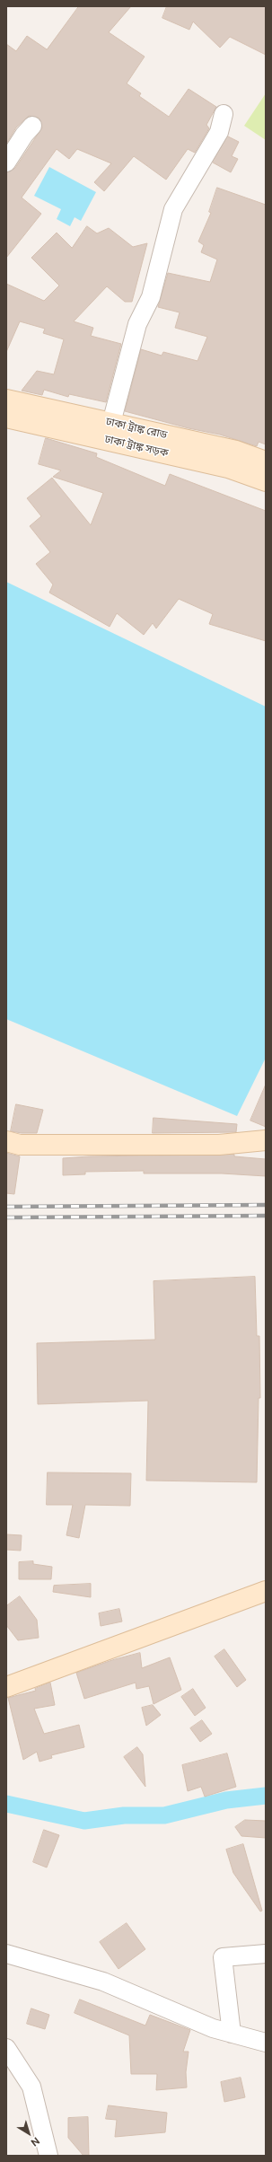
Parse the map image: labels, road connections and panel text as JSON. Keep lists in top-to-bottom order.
{
  "streets": {
    "main road": ["ঢাকা ট্রাঙ্ক রোড", "ঢাকা ট্রাঙ্ক সড়ক"]
  },
  "north": "bottom right"
}
